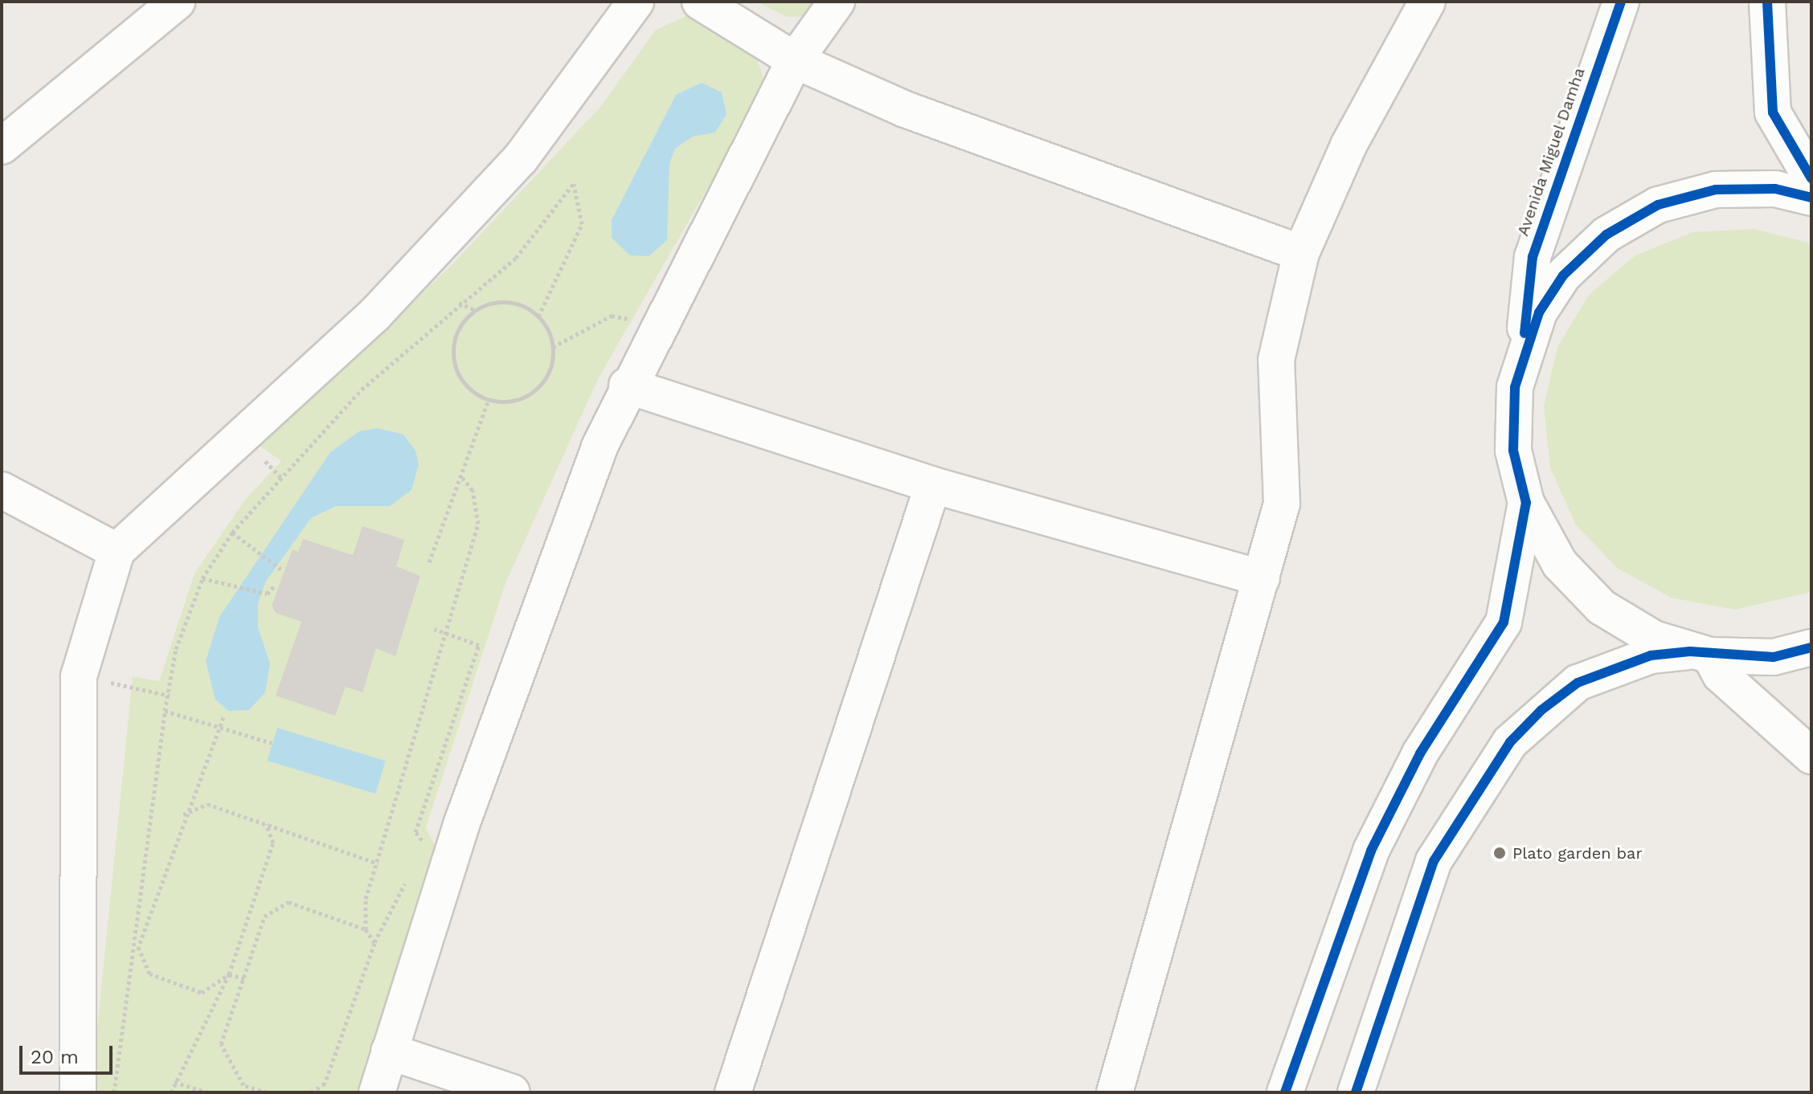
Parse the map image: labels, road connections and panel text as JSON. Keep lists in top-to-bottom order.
{
  "streets": {
    "street": ["Avenida Miguel Damha"]
  },
  "places": ["Plato garden bar"],
  "scale_bar": "20 m"
}
